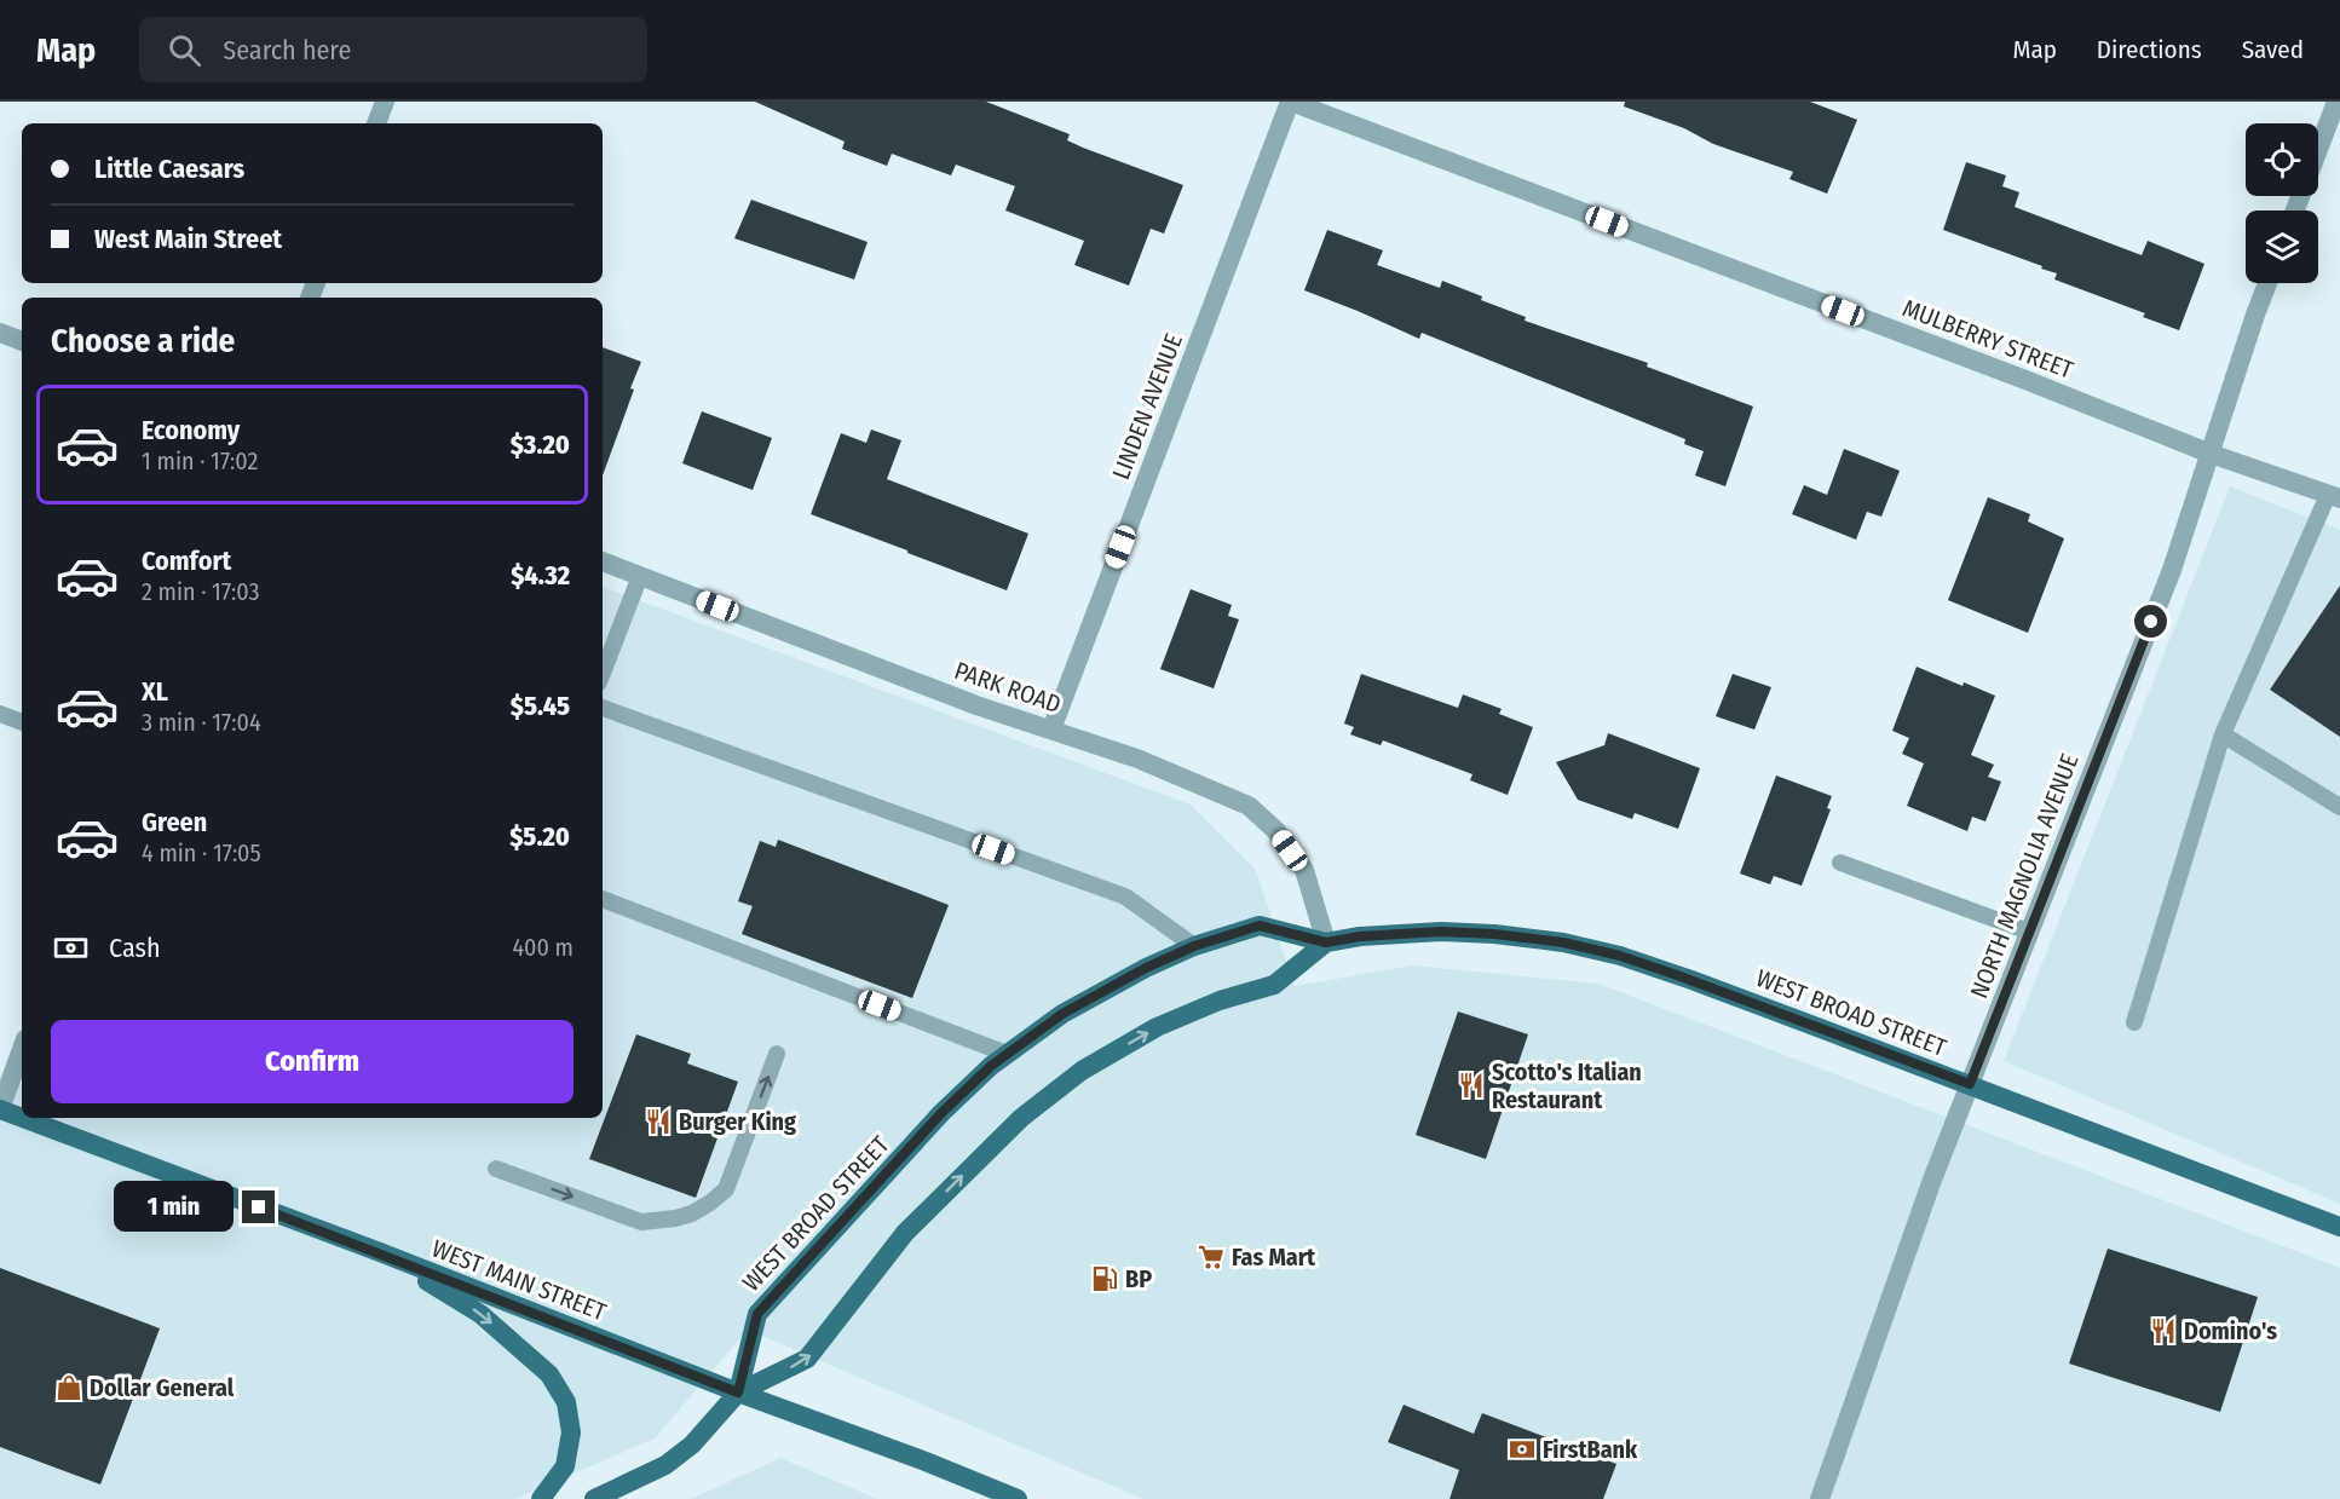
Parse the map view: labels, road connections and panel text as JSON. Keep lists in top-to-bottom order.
{
  "streets": {
    "main road": ["WEST BROAD STREET", "WEST MAIN STREET"],
    "street": [
      "MULBERRY STREET",
      "LINDEN AVENUE",
      "PARK ROAD",
      "NORTH MAGNOLIA AVENUE"
    ]
  },
  "crossings": [
    ["MULBERRY STREET", "LINDEN AVENUE"],
    ["MULBERRY STREET", "NORTH MAGNOLIA AVENUE"],
    ["LINDEN AVENUE", "PARK ROAD"],
    ["PARK ROAD", "WEST BROAD STREET"],
    ["NORTH MAGNOLIA AVENUE", "WEST BROAD STREET"],
    ["WEST BROAD STREET", "WEST MAIN STREET"]
  ],
  "places": {
    "restaurant": ["Scotto's Italian Restaurant", "Burger King", "Domino's"],
    "supermarket": ["Fas Mart"],
    "fuel station": ["BP"],
    "shop": ["Dollar General"],
    "bank": ["FirstBank"]
  },
  "page": {
    "header": "Map",
    "search": "Search here",
    "nav": ["Map", "Directions", "Saved"],
    "banner": ["Little Caesars", "West Main Street"],
    "heading": "Choose a ride",
    "list": [
      {
        "name": "Economy",
        "note": "1 min · 17:02",
        "value": "$3.20"
      },
      {
        "name": "Comfort",
        "note": "2 min · 17:03",
        "value": "$4.32"
      },
      {
        "name": "XL",
        "note": "3 min · 17:04",
        "value": "$5.45"
      },
      {
        "name": "Green",
        "note": "4 min · 17:05",
        "value": "$5.20"
      }
    ],
    "pay": ["Cash", "400 m"],
    "buttons": "Confirm",
    "bubble": "1 min"
  }
}
